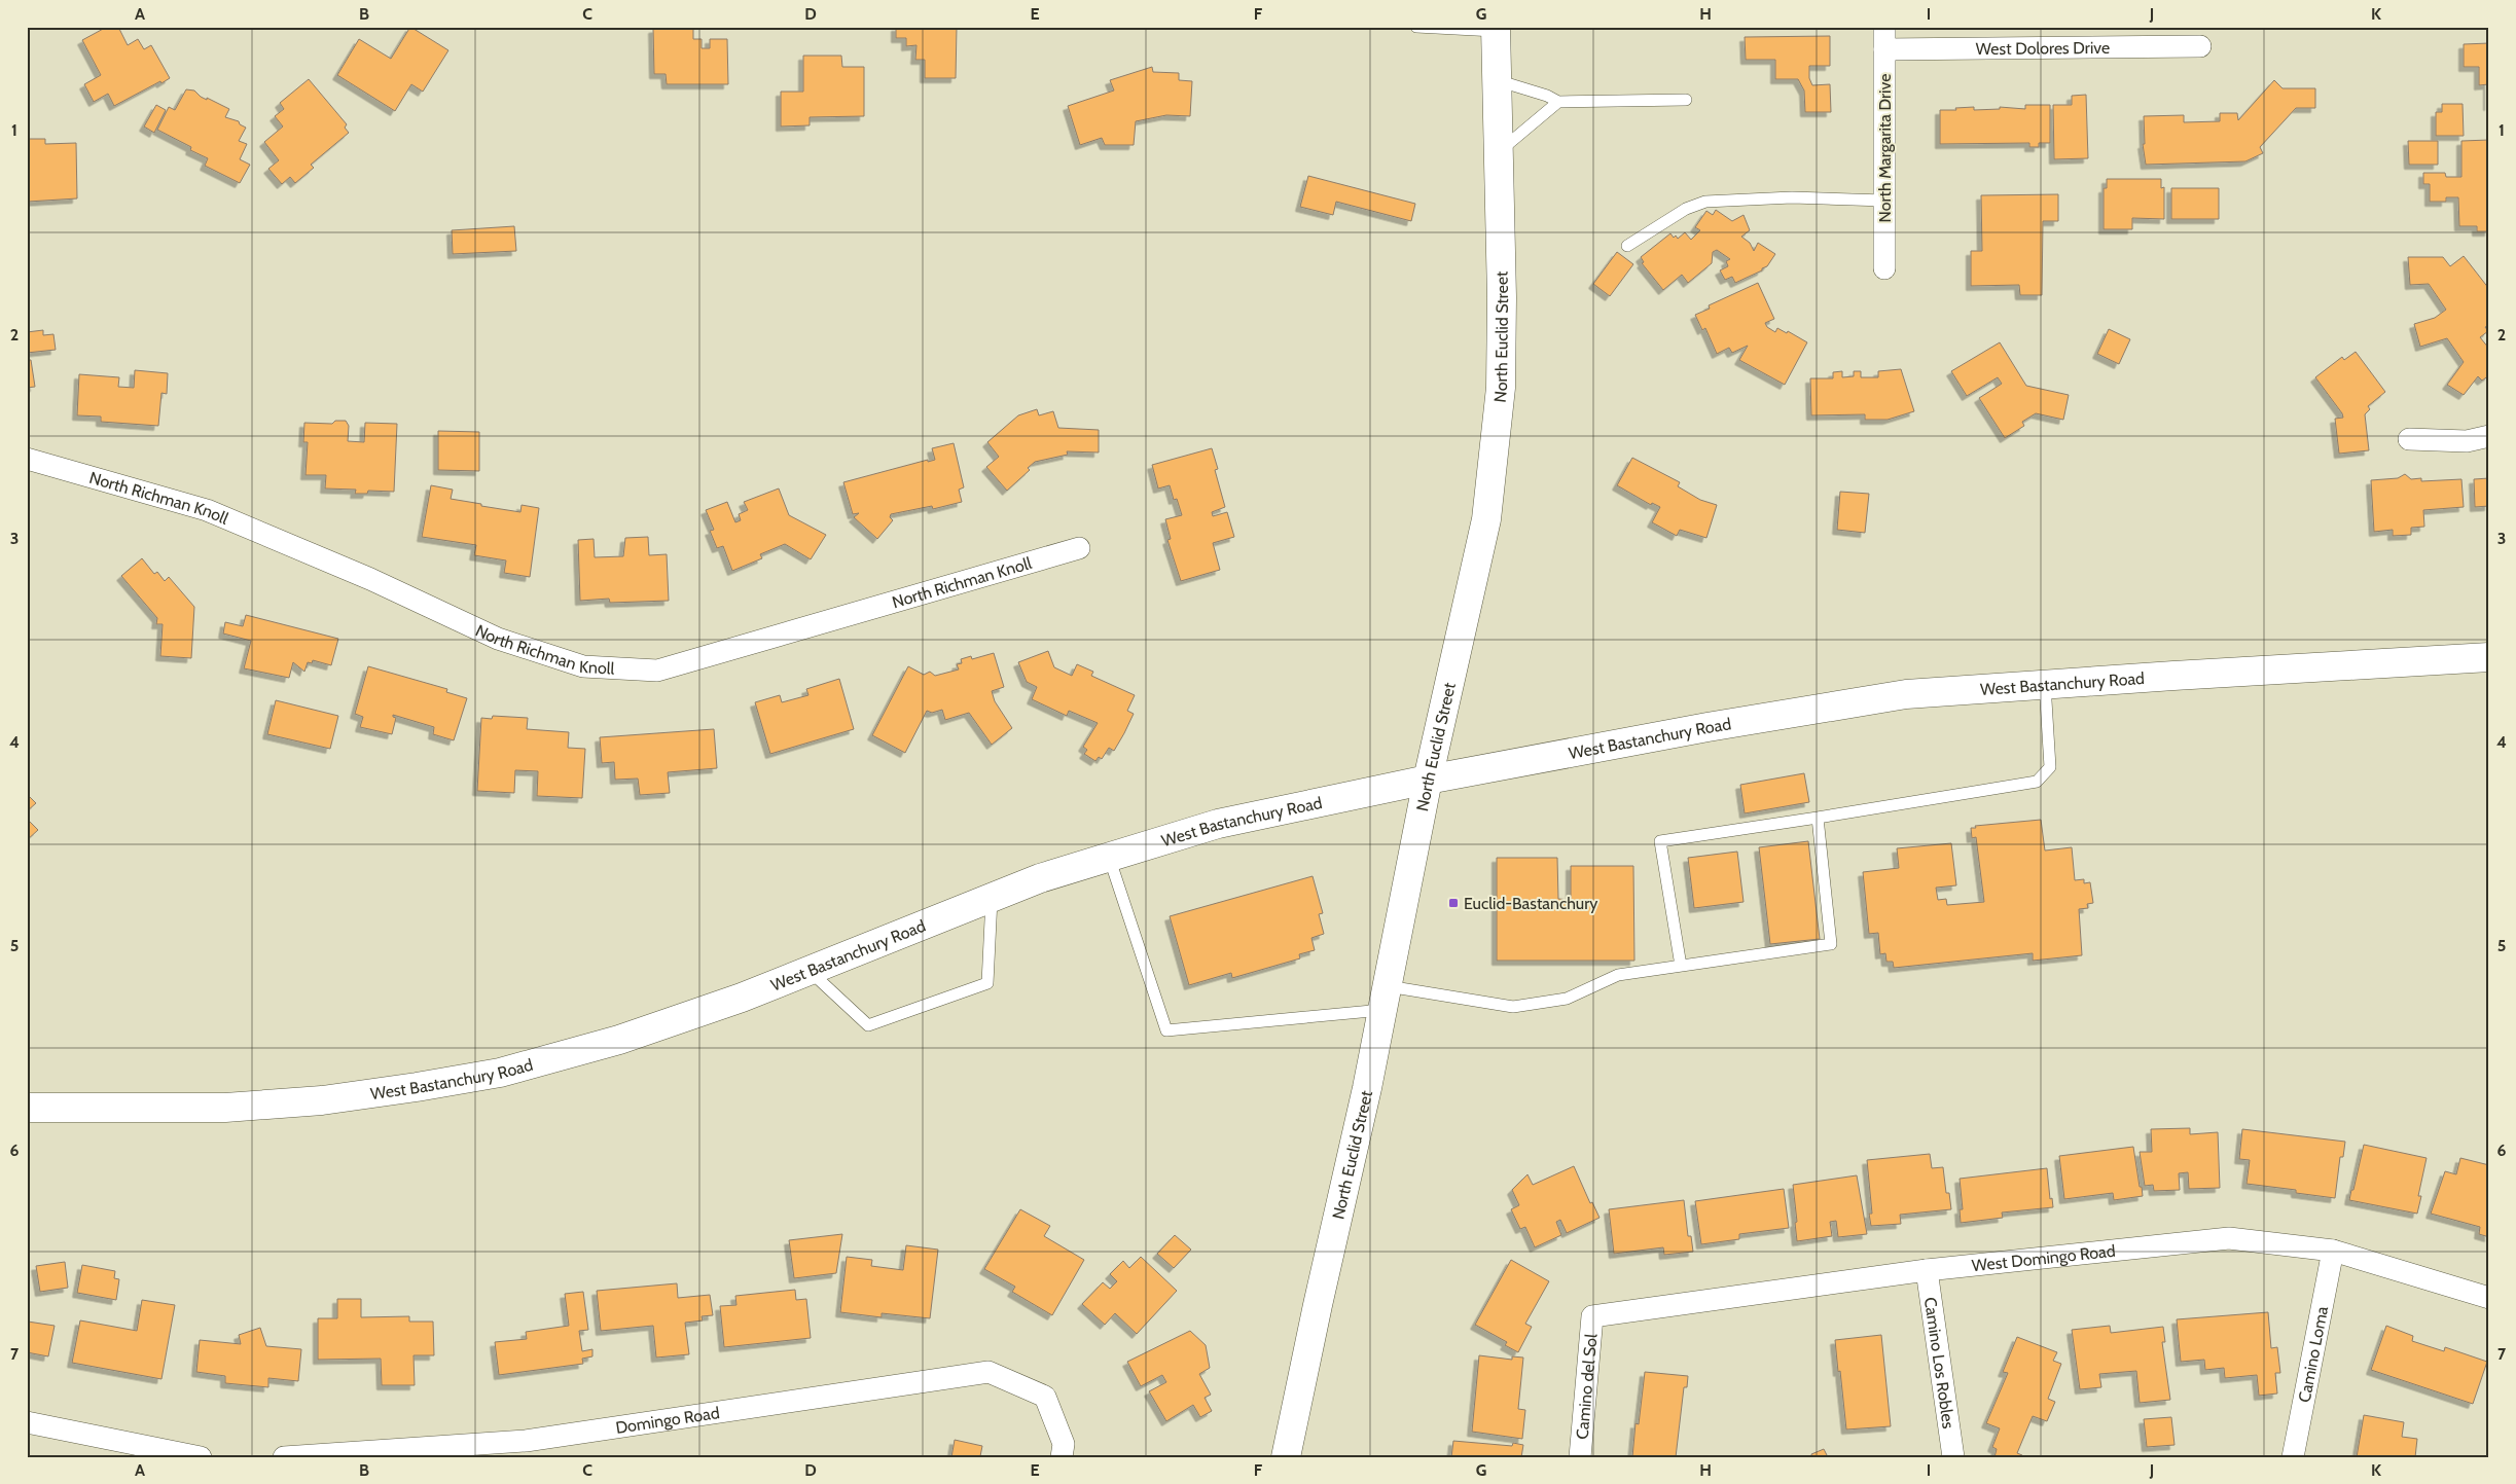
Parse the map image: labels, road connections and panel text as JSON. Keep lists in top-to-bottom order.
{
  "streets": {
    "main road": ["North Euclid Street", "West Bastanchury Road"],
    "street": [
      "West Dolores Drive",
      "North Margarita Drive",
      "North Richman Knoll",
      "West Domingo Road",
      "Camino Loma",
      "Camino Los Robles",
      "Camino del Sol",
      "Domingo Road"
    ]
  },
  "crossings": [
    ["West Dolores Drive", "North Margarita Drive"],
    ["North Euclid Street", "West Bastanchury Road"],
    ["West Domingo Road", "Camino Loma"],
    ["West Domingo Road", "Camino Los Robles"],
    ["West Domingo Road", "Camino del Sol"]
  ],
  "places": {
    "transit": ["Euclid-Bastanchury"]
  },
  "grid": {
    "columns": [
      "A",
      "B",
      "C",
      "D",
      "E",
      "F",
      "G",
      "H",
      "I",
      "J",
      "K"
    ],
    "rows": [
      "1",
      "2",
      "3",
      "4",
      "5",
      "6",
      "7"
    ]
  }
}
